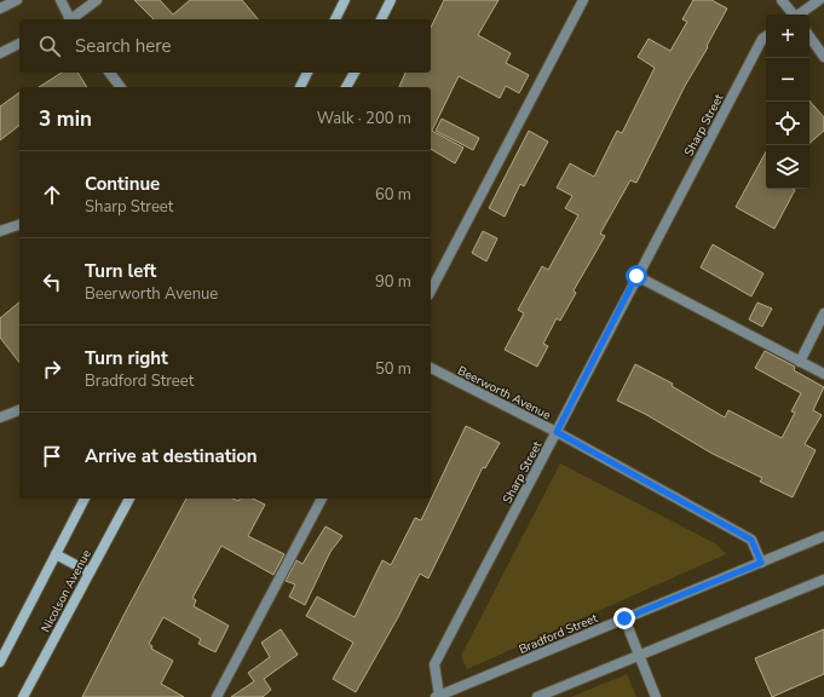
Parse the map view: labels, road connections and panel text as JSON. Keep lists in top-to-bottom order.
{
  "streets": {
    "main road": ["Nicolson Avenue"],
    "street": ["Sharp Street", "Beerworth Avenue", "Bradford Street"]
  },
  "crossings": [
    ["Sharp Street", "Beerworth Avenue"],
    ["Sharp Street", "Bradford Street"],
    ["Beerworth Avenue", "Bradford Street"]
  ],
  "page": {
    "map_buttons": ["+", "−"],
    "search": "Search here",
    "heading": ["3 min", "Walk · 200 m"],
    "list": [
      ["Continue", "Sharp Street", "60 m"],
      ["Turn left", "Beerworth Avenue", "90 m"],
      ["Turn right", "Bradford Street", "50 m"],
      "Arrive at destination"
    ]
  }
}
